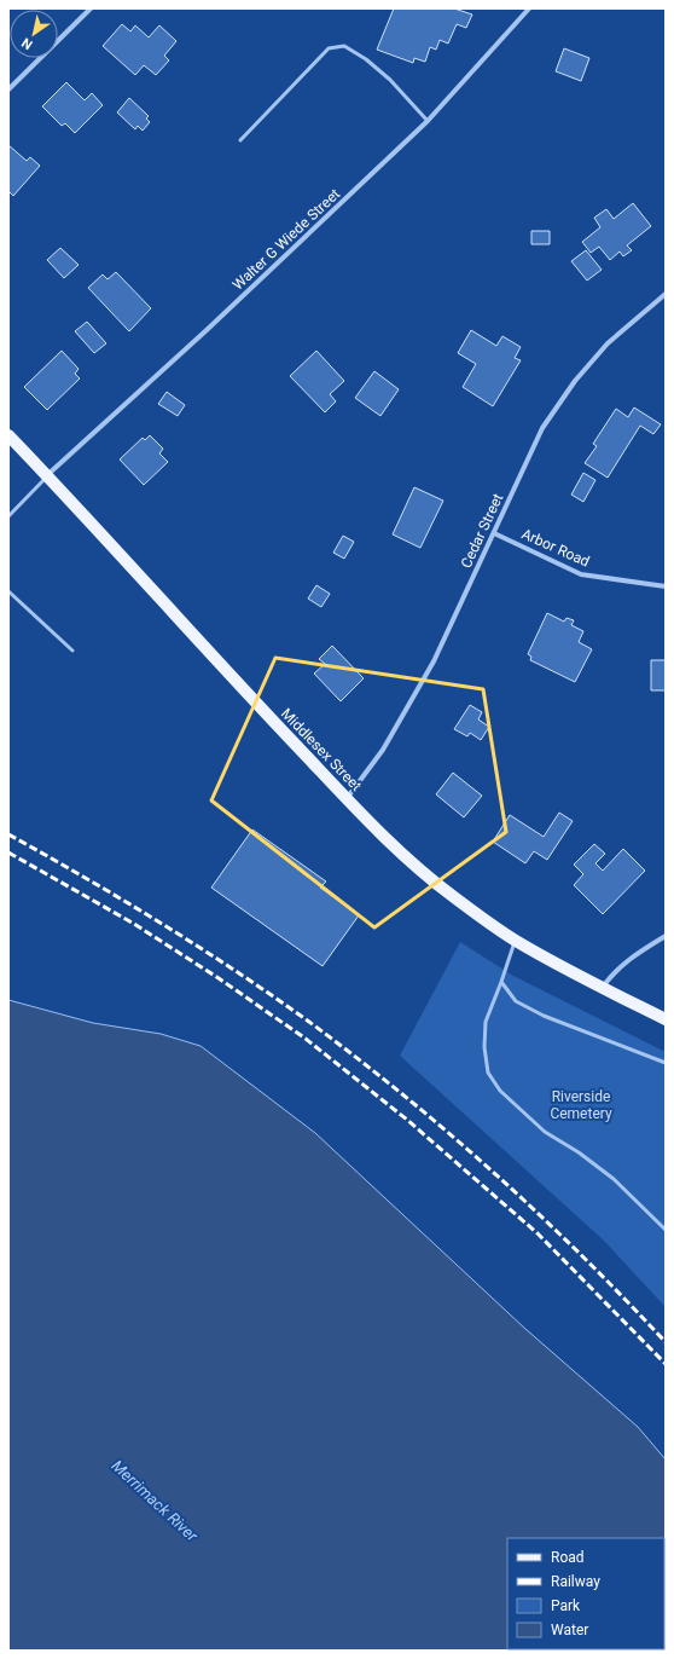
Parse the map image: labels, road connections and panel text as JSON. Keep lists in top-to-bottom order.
{
  "streets": {
    "main road": ["Middlesex Street"],
    "street": ["Walter G Wiede Street", "Cedar Street", "Arbor Road"]
  },
  "crossings": [
    ["Walter G Wiede Street", "Middlesex Street"],
    ["Cedar Street", "Arbor Road"],
    ["Cedar Street", "Middlesex Street"]
  ],
  "water": ["Merrimack River"],
  "parks": ["Riverside Cemetery"],
  "legend": [
    "Road",
    "Railway",
    "Park",
    "Water"
  ],
  "north": "bottom left"
}
